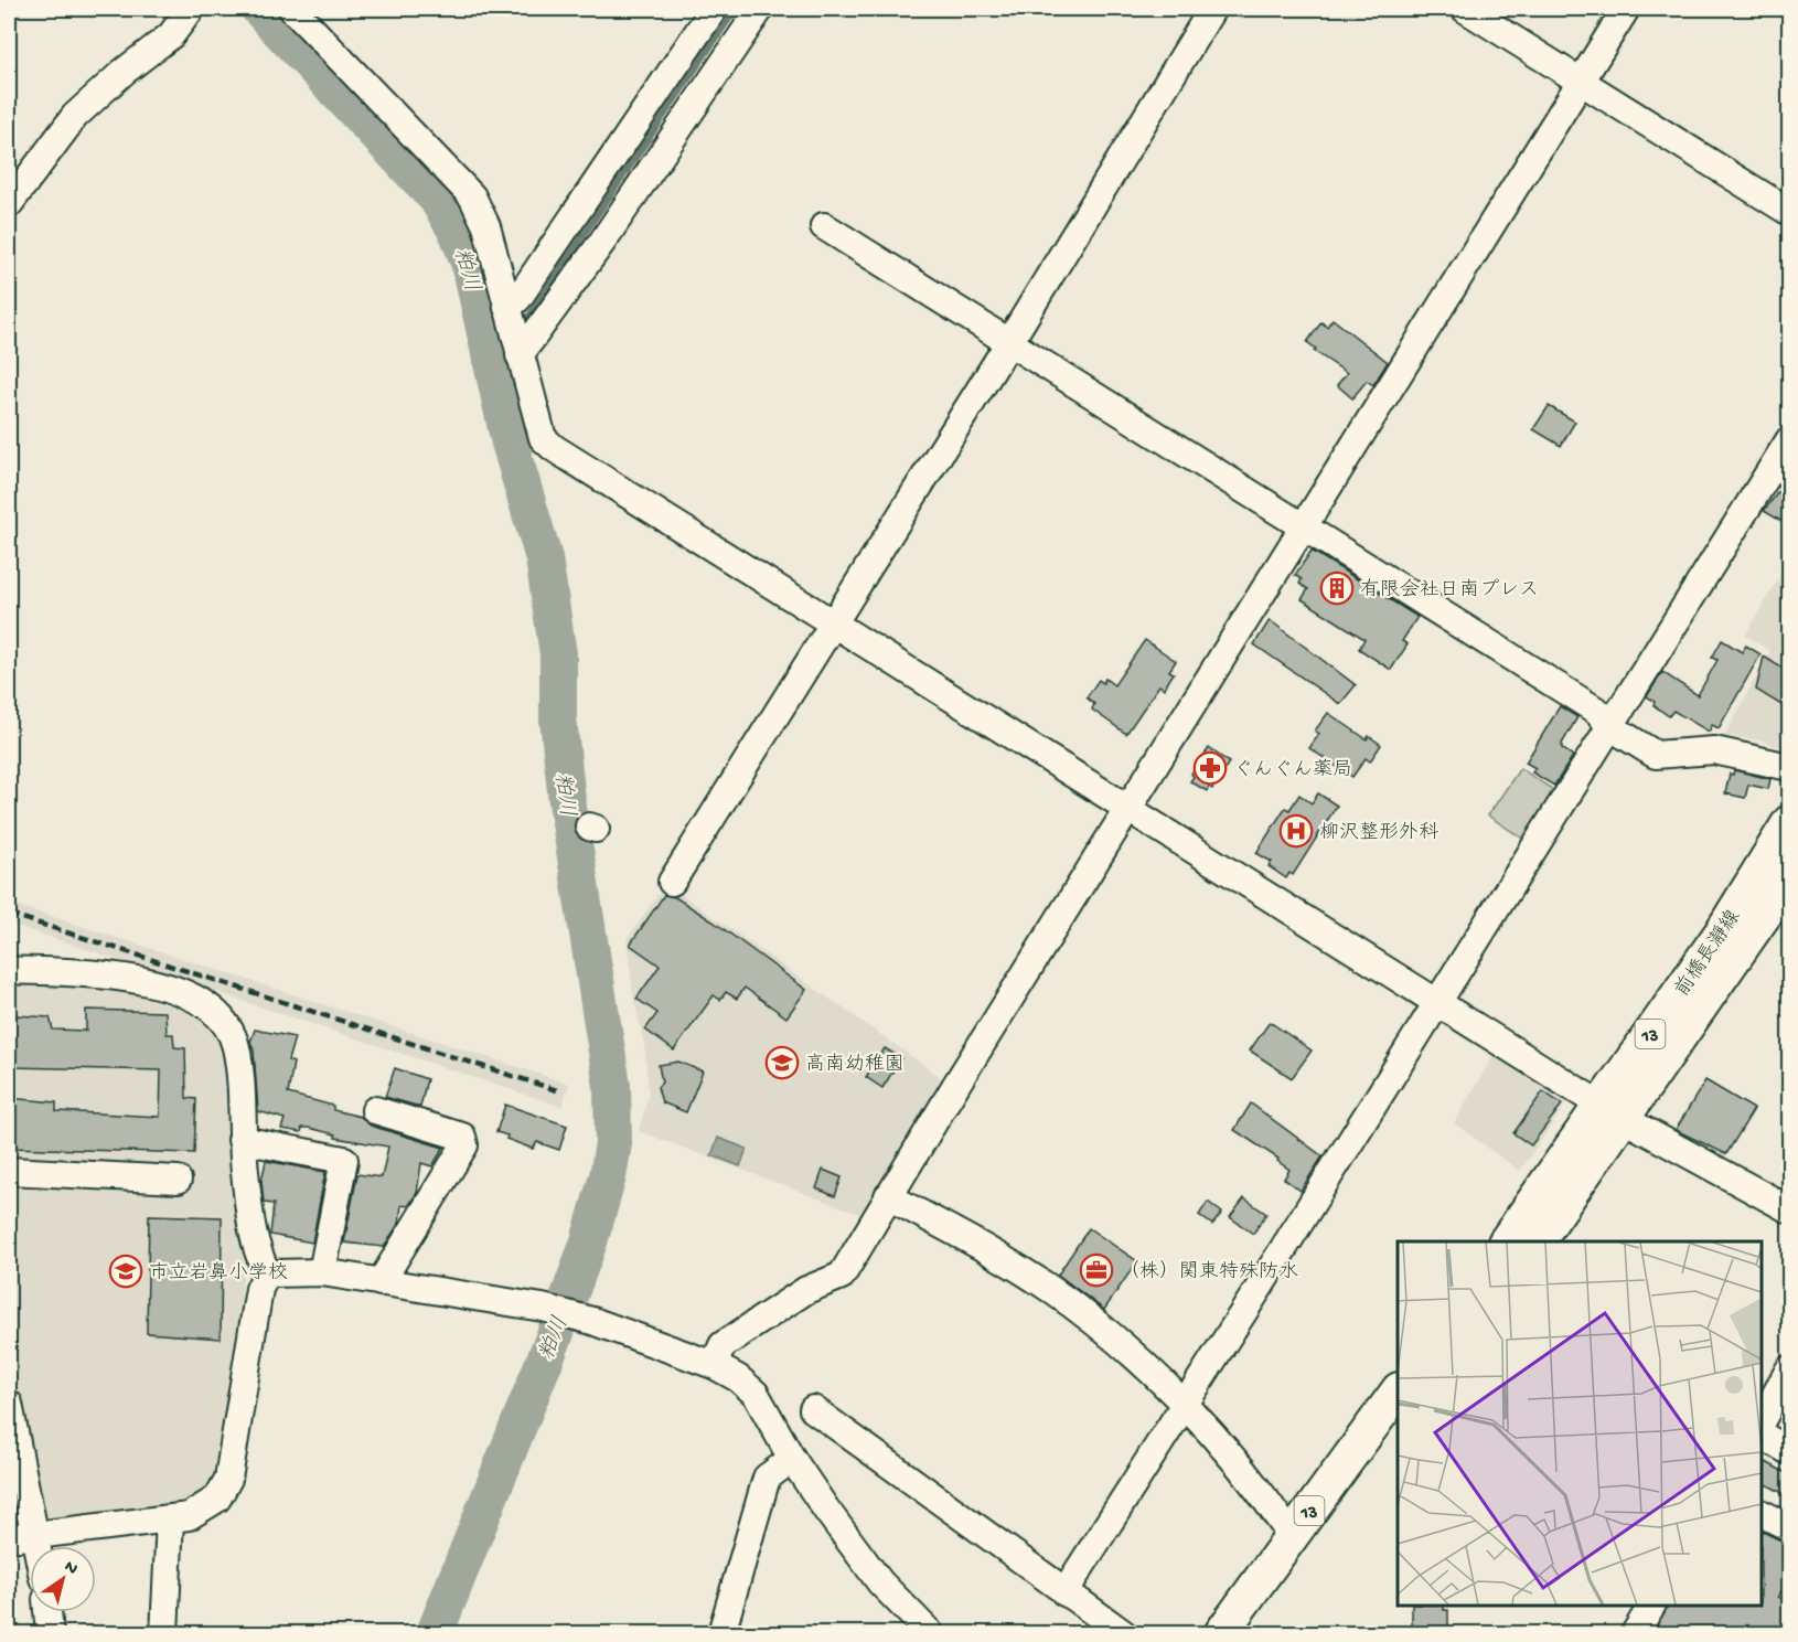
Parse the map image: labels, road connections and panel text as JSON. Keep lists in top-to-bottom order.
{
  "streets": {
    "main road": ["前橋長瀞線", "13"]
  },
  "water": ["粕川"],
  "places": {
    "building": ["有限会社日南プレス"],
    "pharmacy": ["ぐんぐん薬局"],
    "hospital": ["柳沢整形外科"],
    "school or university": ["高南幼稚園", "市立岩鼻小学校"],
    "office": ["（株）関東特殊防水"]
  },
  "north": "top right"
}
